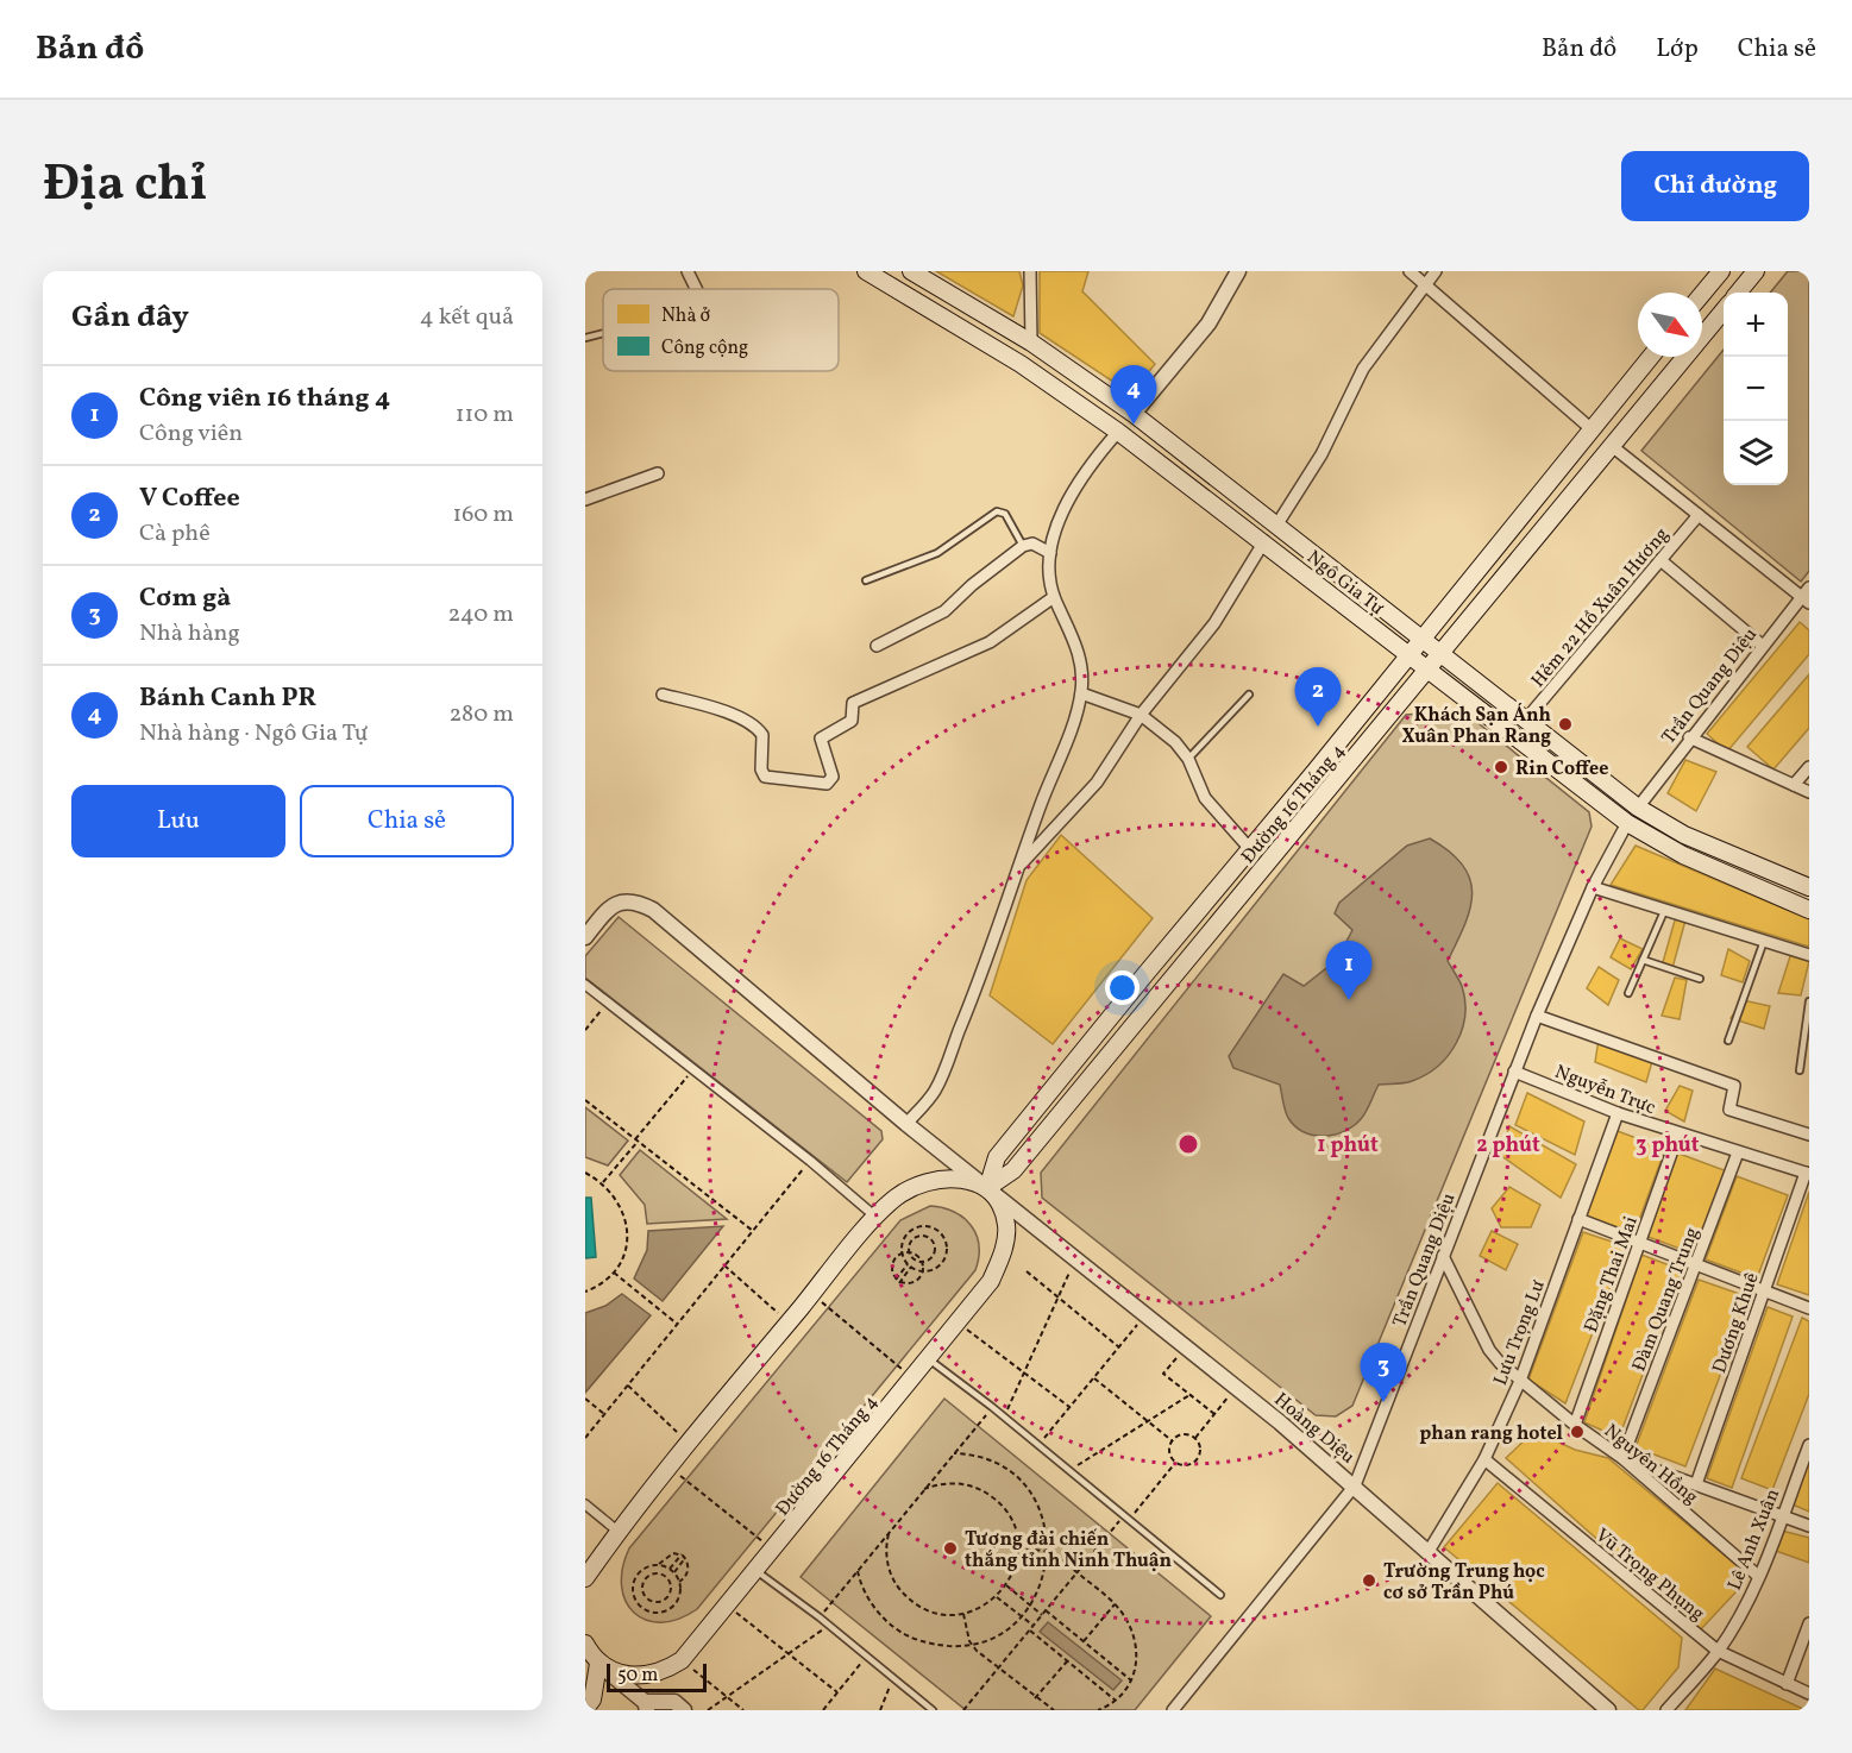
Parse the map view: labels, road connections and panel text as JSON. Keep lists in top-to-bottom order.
{
  "streets": {
    "main road": ["Ngô Gia Tự", "Đường 16 Tháng 4"],
    "street": [
      "Hẻm 22 Hồ Xuân Hương",
      "Trần Quang Diệu",
      "Nguyễn Trực",
      "Đặng Thai Mai",
      "Đàm Quang Trung",
      "Dương Khuê",
      "Lưu Trọng Lư",
      "Hoàng Diệu",
      "Nguyên Hồng",
      "Lê Anh Xuân",
      "Vũ Trọng Phụng"
    ]
  },
  "crossings": [
    ["Ngô Gia Tự", "Hẻm 22 Hồ Xuân Hương"],
    ["Ngô Gia Tự", "Trần Quang Diệu"],
    ["Ngô Gia Tự", "Đường 16 Tháng 4"],
    ["Trần Quang Diệu", "Nguyễn Trực"],
    ["Trần Quang Diệu", "Hoàng Diệu"],
    ["Trần Quang Diệu", "Nguyên Hồng"],
    ["Đường 16 Tháng 4", "Hoàng Diệu"],
    ["Nguyễn Trực", "Đặng Thai Mai"],
    ["Nguyễn Trực", "Đàm Quang Trung"],
    ["Nguyễn Trực", "Dương Khuê"],
    ["Nguyễn Trực", "Lưu Trọng Lư"],
    ["Đặng Thai Mai", "Nguyên Hồng"],
    ["Đàm Quang Trung", "Nguyên Hồng"],
    ["Lưu Trọng Lư", "Hoàng Diệu"],
    ["Lưu Trọng Lư", "Nguyên Hồng"],
    ["Lưu Trọng Lư", "Vũ Trọng Phụng"],
    ["Nguyên Hồng", "Lê Anh Xuân"],
    ["Lê Anh Xuân", "Vũ Trọng Phụng"]
  ],
  "places": [
    "Khách Sạn Ánh Xuân Phan Rang",
    "Rin Coffee",
    "phan rang hotel",
    "Tượng đài chiến thắng tỉnh Ninh Thuận",
    "Trường Trung học cơ sở Trần Phú"
  ],
  "legend": ["Nhà ở", "Công cộng"],
  "scale_bar": "50 m",
  "north": "bottom right",
  "page": {
    "header": "Bản đồ",
    "nav": ["Bản đồ", "Lớp", "Chia sẻ"],
    "title": "Địa chỉ",
    "buttons": [
      "Chỉ đường",
      ["Lưu", "Chia sẻ"]
    ],
    "heading": ["Gần đây", "4 kết quả"],
    "map_buttons": ["+", "−"],
    "list": [
      {
        "mark": "1",
        "name": "Công viên 16 tháng 4",
        "note": "Công viên",
        "value": "110 m"
      },
      {
        "mark": "2",
        "name": "V Coffee",
        "note": "Cà phê",
        "value": "160 m"
      },
      {
        "mark": "3",
        "name": "Cơm gà",
        "note": "Nhà hàng",
        "value": "240 m"
      },
      {
        "mark": "4",
        "name": "Bánh Canh PR",
        "note": "Nhà hàng · Ngô Gia Tự",
        "value": "280 m"
      }
    ],
    "pins": [
      "4",
      "2",
      "1",
      "3"
    ],
    "scale": "50 m"
  },
  "rings": ["1 phút", "2 phút", "3 phút"]
}
